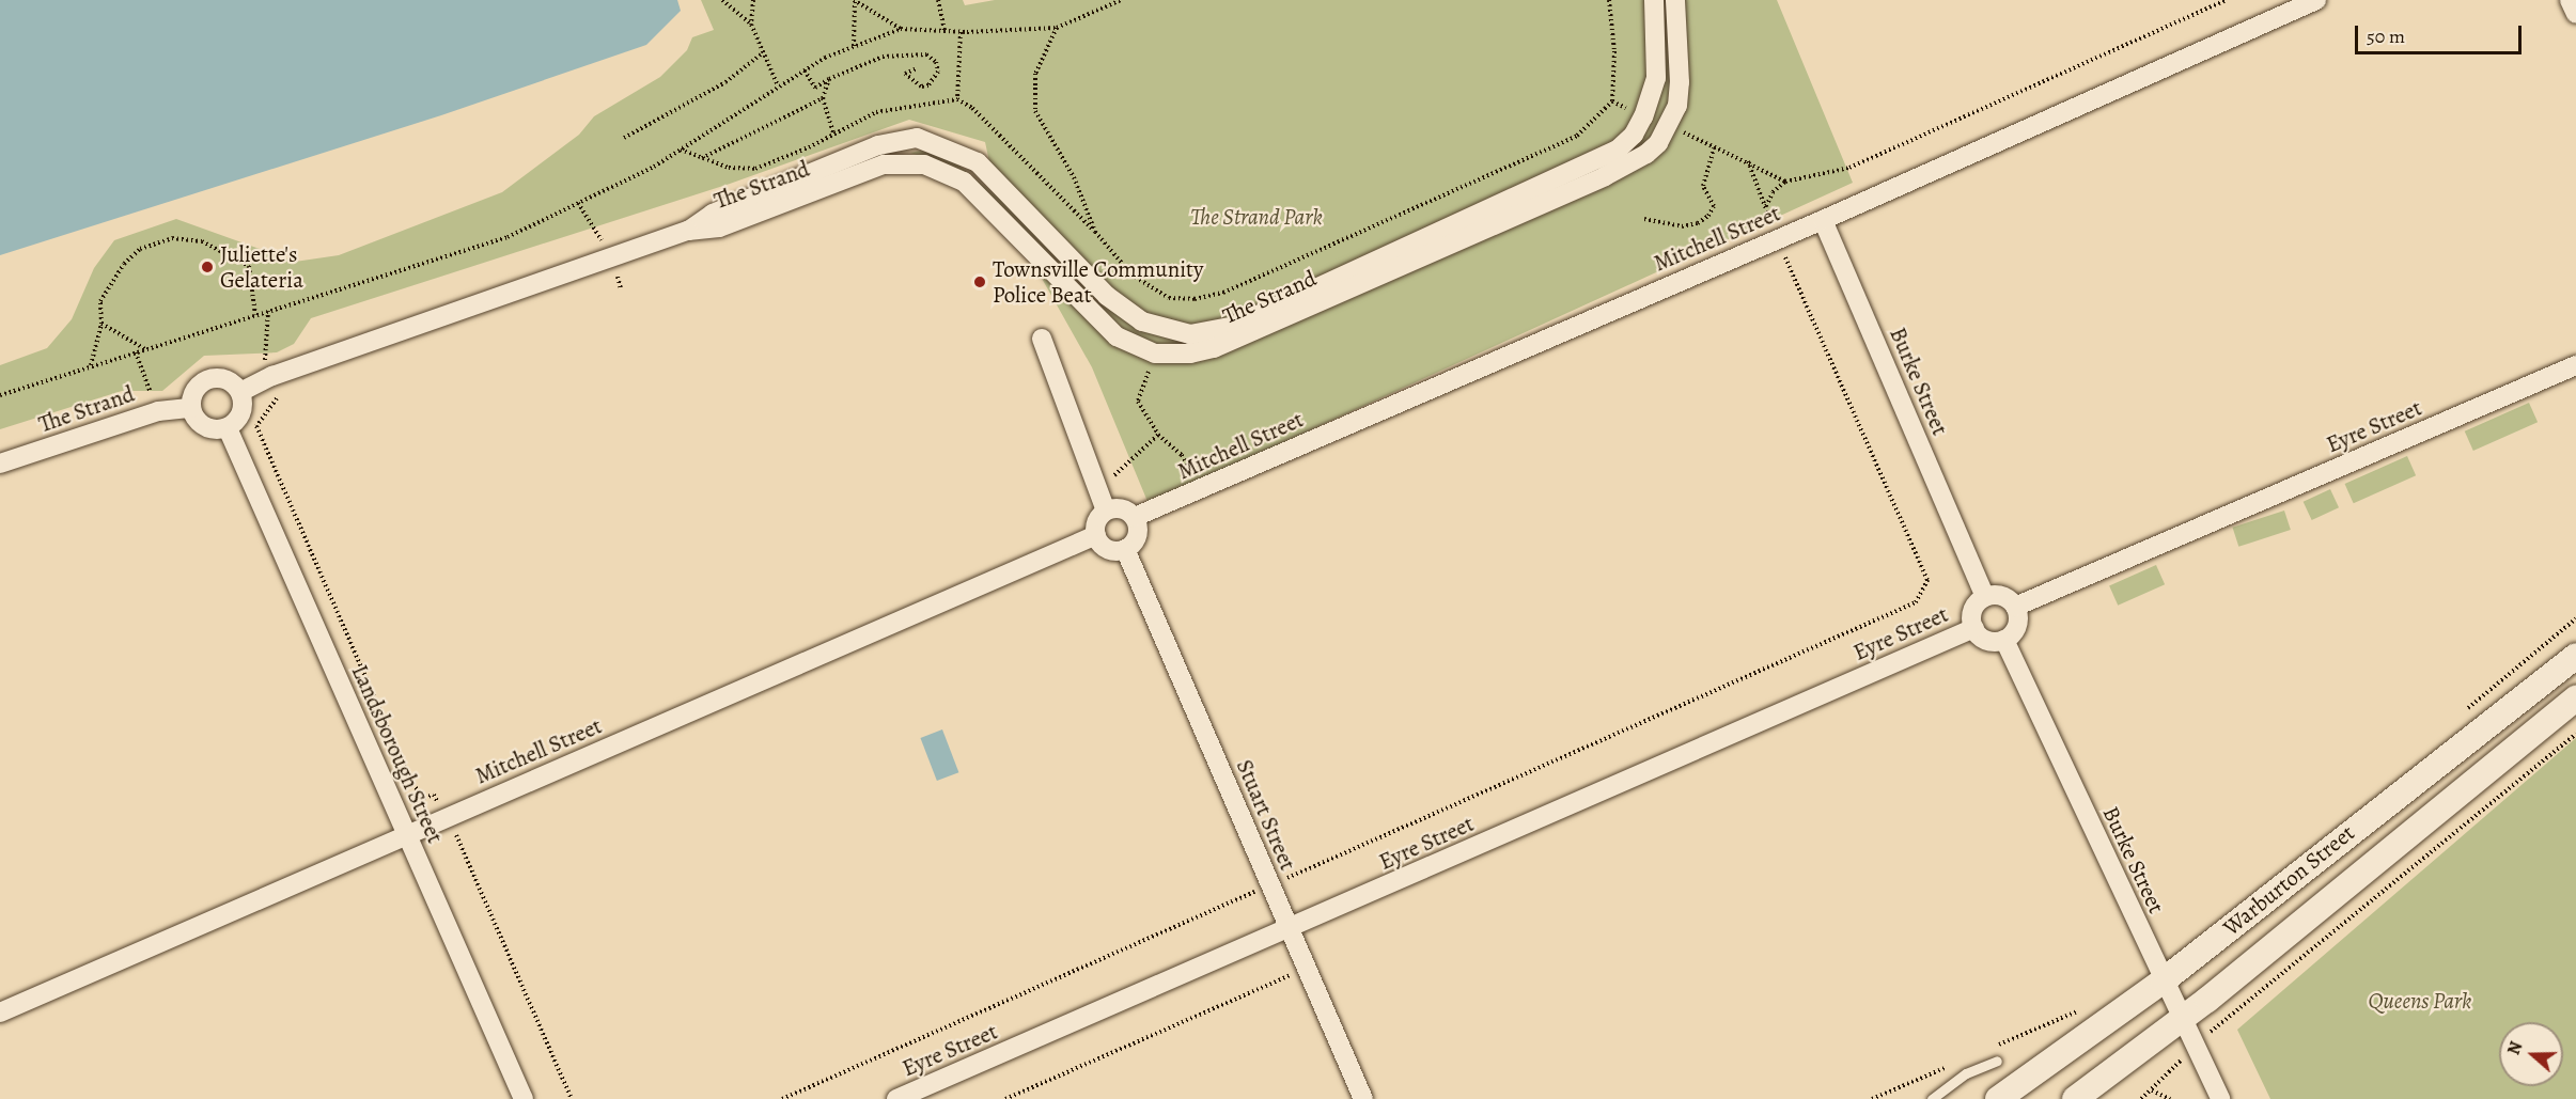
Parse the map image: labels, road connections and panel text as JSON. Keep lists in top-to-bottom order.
{
  "streets": {
    "main road": ["Warburton Street"],
    "street": [
      "The Strand",
      "Mitchell Street",
      "Burke Street",
      "Eyre Street",
      "Landsborough Street",
      "Stuart Street"
    ]
  },
  "crossings": [
    ["The Strand", "Landsborough Street"],
    ["Mitchell Street", "Burke Street"],
    ["Mitchell Street", "Landsborough Street"],
    ["Mitchell Street", "Stuart Street"],
    ["Burke Street", "Eyre Street"],
    ["Burke Street", "Warburton Street"],
    ["Eyre Street", "Stuart Street"]
  ],
  "parks": ["The Strand Park", "Queens Park"],
  "places": ["Juliette's Gelateria", "Townsville Community Police Beat"],
  "scale_bar": "50 m",
  "north": "left"
}
